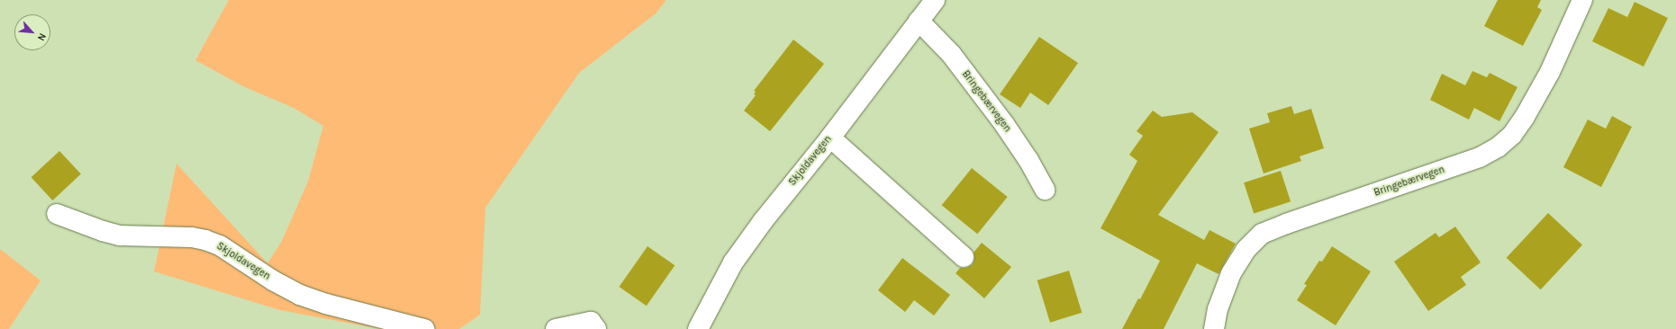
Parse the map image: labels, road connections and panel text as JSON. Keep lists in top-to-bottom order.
{
  "streets": {
    "street": ["Bringebærvegen", "Skjoldavegen"]
  },
  "crossings": [
    ["Bringebærvegen", "Skjoldavegen"]
  ],
  "north": "bottom right"
}
